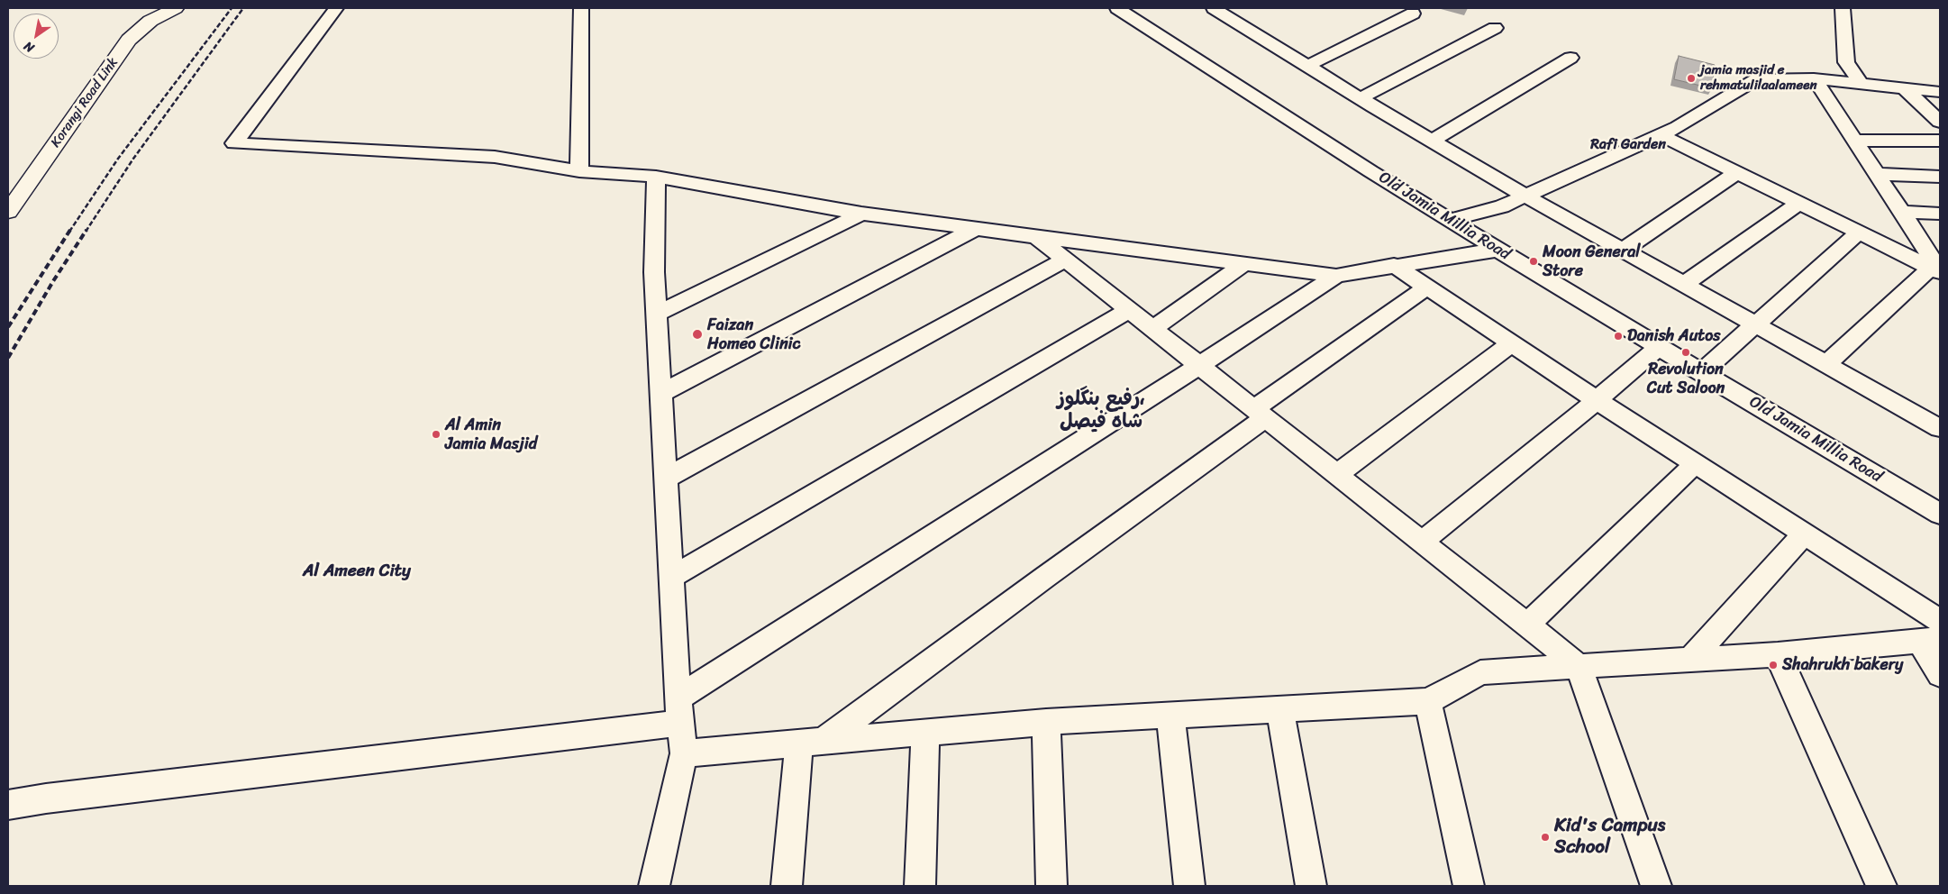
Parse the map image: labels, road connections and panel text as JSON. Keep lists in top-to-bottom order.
{
  "streets": {
    "main road": ["Korangi Road Link"],
    "street": ["Old Jamia Millia Road"]
  },
  "districts": ["Rafi Garden", "رفیع بنگلوز، شاہ فیصل", "Al Ameen City"],
  "places": [
    "jamia masjid e rehmatulilaalameen",
    "Moon General Store",
    "Faizan Homeo Clinic",
    "Danish Autos",
    "Revolution Cut Saloon",
    "Al Amin Jamia Masjid",
    "Shahrukh bakery",
    "Kid's Campus School"
  ],
  "north": "bottom left"
}
